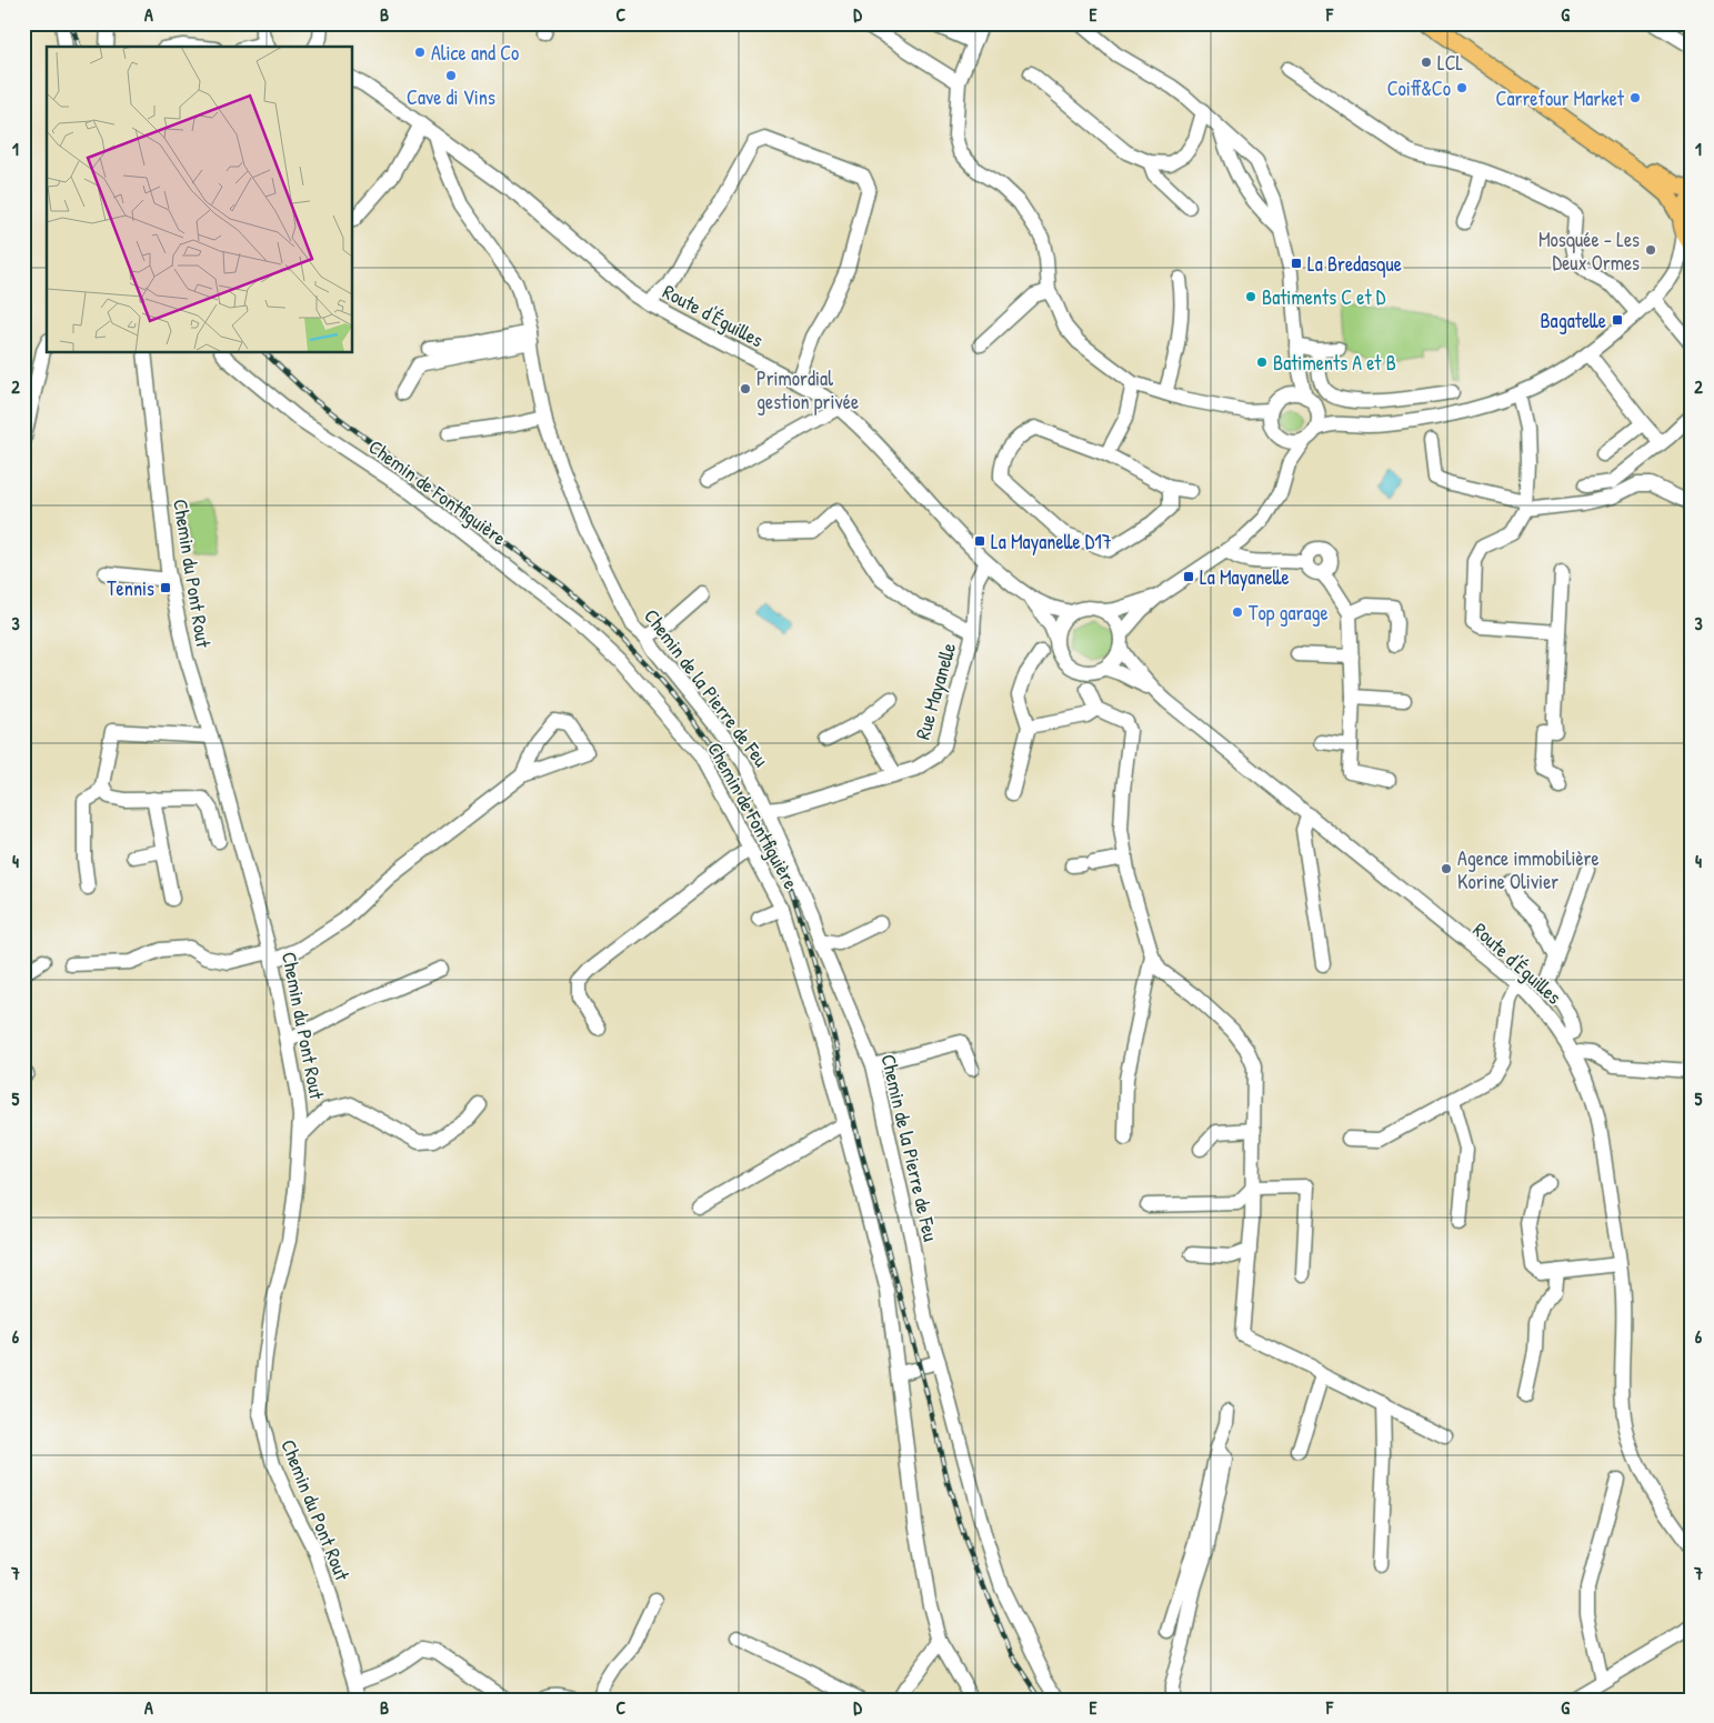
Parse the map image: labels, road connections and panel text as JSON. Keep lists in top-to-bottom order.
{
  "streets": {
    "street": [
      "Route d'Éguilles",
      "Chemin de Fontfiguière",
      "Chemin du Pont Rout",
      "Chemin de la Pierre de Feu",
      "Rue Mayanelle"
    ]
  },
  "crossings": [
    ["Route d'Éguilles", "Chemin de la Pierre de Feu"],
    ["Route d'Éguilles", "Rue Mayanelle"],
    ["Chemin de Fontfiguière", "Chemin de la Pierre de Feu"],
    ["Chemin de la Pierre de Feu", "Rue Mayanelle"]
  ],
  "places": {
    "other": [
      "Alice and Co",
      "LCL",
      "Cave di Vins",
      "Coiff&Co",
      "Carrefour Market",
      "Mosquée - Les Deux Ormes",
      "Batiments C et D",
      "Batiments A et B",
      "Primordial gestion privée",
      "Top garage",
      "Agence immobilière Korine Olivier"
    ],
    "transit": [
      "La Bredasque",
      "Bagatelle",
      "La Mayanelle D17",
      "La Mayanelle",
      "Tennis"
    ]
  },
  "grid": {
    "columns": [
      "A",
      "B",
      "C",
      "D",
      "E",
      "F",
      "G"
    ],
    "rows": [
      "1",
      "2",
      "3",
      "4",
      "5",
      "6",
      "7"
    ]
  }
}
